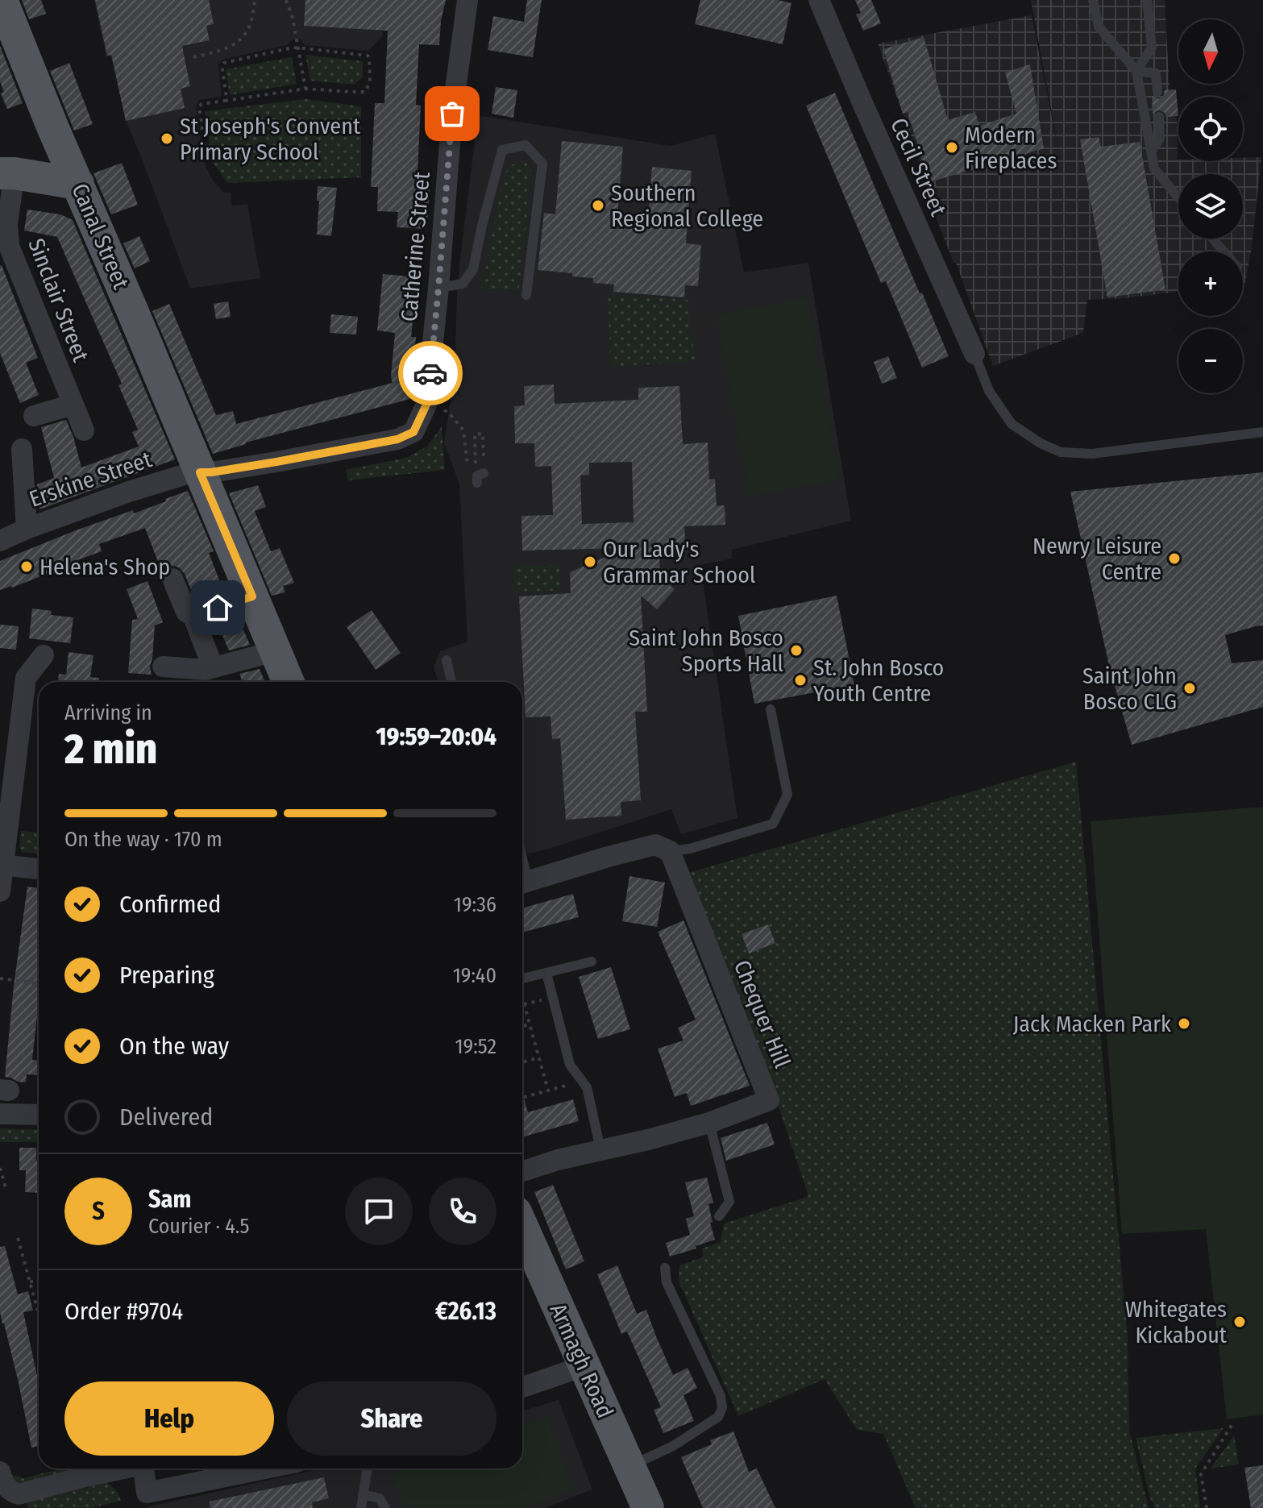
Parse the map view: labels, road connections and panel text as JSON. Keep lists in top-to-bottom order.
{
  "streets": {
    "main road": ["Canal Street", "Armagh Road"],
    "street": [
      "Cecil Street",
      "Catherine Street",
      "Sinclair Street",
      "Erskine Street",
      "Chequer Hill"
    ]
  },
  "crossings": [
    ["Canal Street", "Catherine Street"],
    ["Canal Street", "Erskine Street"],
    ["Catherine Street", "Erskine Street"]
  ],
  "places": [
    "St Joseph's Convent Primary School",
    "Modern Fireplaces",
    "Southern Regional College",
    "Newry Leisure Centre",
    "Our Lady's Grammar School",
    "Helena's Shop",
    "Saint John Bosco Sports Hall",
    "St. John Bosco Youth Centre",
    "Saint John Bosco CLG",
    "Jack Macken Park",
    "Whitegates Kickabout"
  ],
  "north": "bottom",
  "page": {
    "map_buttons": ["+", "−"],
    "heading": ["2 min", "Arriving in", "19:59–20:04"],
    "panel": [
      "Sam",
      "Courier · 4.5",
      "Order #9704",
      "€26.13"
    ],
    "bar": "On the way · 170 m",
    "list": [
      ["Confirmed", "19:36"],
      ["Preparing", "19:40"],
      ["On the way", "19:52"],
      "Delivered"
    ],
    "round": "S",
    "buttons": ["Help", "Share"]
  }
}
